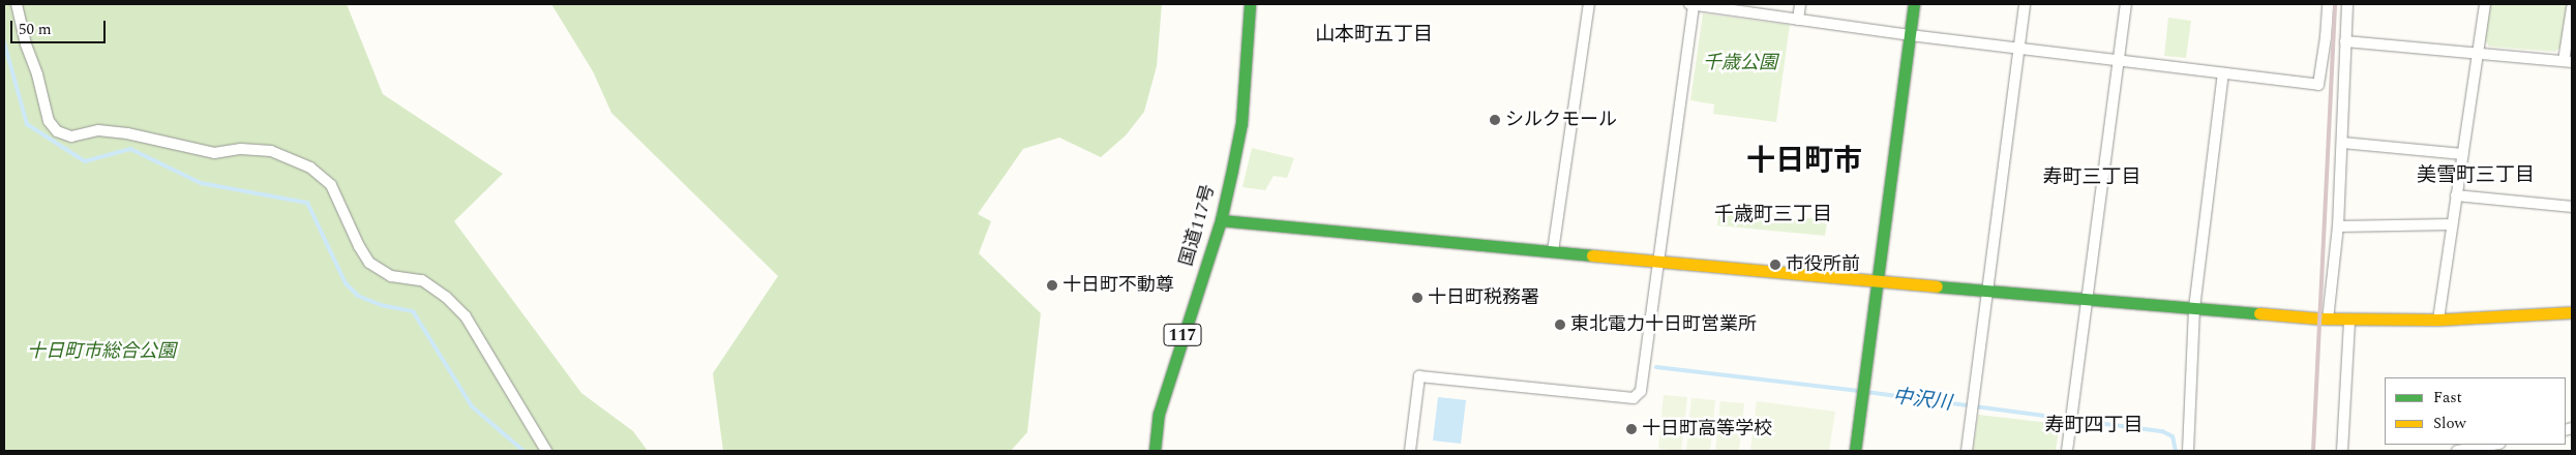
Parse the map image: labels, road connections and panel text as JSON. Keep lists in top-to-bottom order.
{
  "streets": {
    "main road": ["国道117号", "117"]
  },
  "districts": [
    "山本町五丁目",
    "十日町市",
    "美雪町三丁目",
    "寿町三丁目",
    "千歳町三丁目",
    "寿町四丁目"
  ],
  "water": ["中沢川"],
  "parks": ["千歳公園", "十日町市総合公園"],
  "places": [
    "シルクモール",
    "市役所前",
    "十日町不動尊",
    "十日町税務署",
    "東北電力十日町営業所",
    "十日町高等学校"
  ],
  "legend": ["Fast", "Slow"],
  "scale_bar": "50 m"
}
